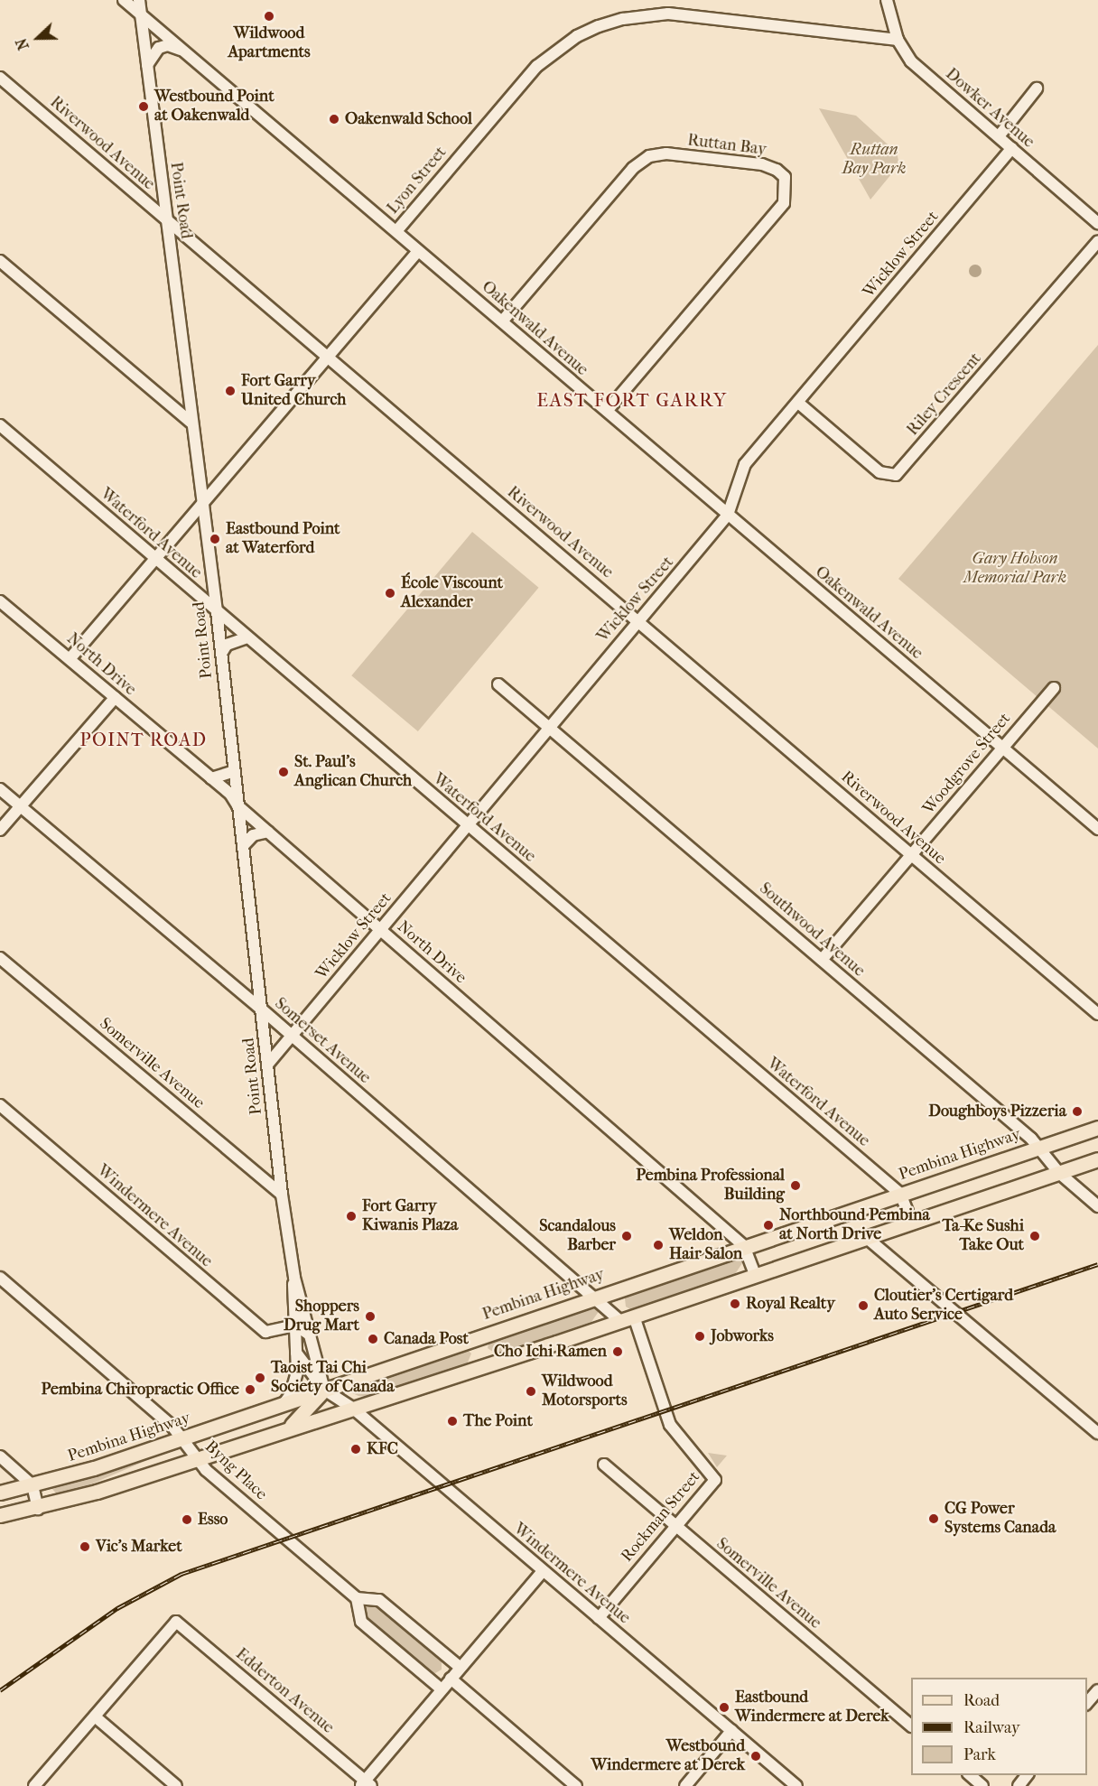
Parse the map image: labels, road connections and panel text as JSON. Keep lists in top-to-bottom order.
{
  "streets": {
    "main road": ["Pembina Highway"],
    "street": [
      "Dowker Avenue",
      "Riverwood Avenue",
      "Ruttan Bay",
      "Lyon Street",
      "Point Road",
      "Wicklow Street",
      "Oakenwald Avenue",
      "Riley Crescent",
      "Waterford Avenue",
      "North Drive",
      "Woodgrove Street",
      "Southwood Avenue",
      "Somerset Avenue",
      "Somerville Avenue",
      "Windermere Avenue",
      "Byng Place",
      "Rockman Street",
      "Edderton Avenue"
    ]
  },
  "crossings": [
    ["Dowker Avenue", "Lyon Street"],
    ["Dowker Avenue", "Wicklow Street"],
    ["Riverwood Avenue", "Point Road"],
    ["Riverwood Avenue", "Wicklow Street"],
    ["Riverwood Avenue", "Woodgrove Street"],
    ["Ruttan Bay", "Oakenwald Avenue"],
    ["Lyon Street", "Oakenwald Avenue"],
    ["Point Road", "Wicklow Street"],
    ["Point Road", "Oakenwald Avenue"],
    ["Point Road", "Waterford Avenue"],
    ["Point Road", "North Drive"],
    ["Point Road", "Somerset Avenue"],
    ["Point Road", "Somerville Avenue"],
    ["Point Road", "Pembina Highway"],
    ["Point Road", "Windermere Avenue"],
    ["Wicklow Street", "Oakenwald Avenue"],
    ["Wicklow Street", "Riley Crescent"],
    ["Wicklow Street", "Waterford Avenue"],
    ["Wicklow Street", "North Drive"],
    ["Wicklow Street", "Southwood Avenue"],
    ["Wicklow Street", "Somerset Avenue"],
    ["Oakenwald Avenue", "Woodgrove Street"],
    ["Waterford Avenue", "Pembina Highway"],
    ["North Drive", "Pembina Highway"],
    ["Woodgrove Street", "Southwood Avenue"],
    ["Southwood Avenue", "Pembina Highway"],
    ["Somerset Avenue", "Pembina Highway"],
    ["Somerset Avenue", "Rockman Street"],
    ["Somerville Avenue", "Rockman Street"],
    ["Pembina Highway", "Windermere Avenue"],
    ["Pembina Highway", "Byng Place"],
    ["Windermere Avenue", "Rockman Street"]
  ],
  "districts": ["EAST FORT GARRY", "POINT ROAD"],
  "parks": ["Ruttan Bay Park", "Gary Hobson Memorial Park"],
  "places": [
    "Wildwood Apartments",
    "Westbound Point at Oakenwald",
    "Oakenwald School",
    "Fort Garry United Church",
    "Eastbound Point at Waterford",
    "École Viscount Alexander",
    "St. Paul's Anglican Church",
    "Doughboys Pizzeria",
    "Pembina Professional Building",
    "Fort Garry Kiwanis Plaza",
    "Northbound Pembina at North Drive",
    "Scandalous Barber",
    "Ta-Ke Sushi Take Out",
    "Weldon Hair Salon",
    "Royal Realty",
    "Cloutier's Certigard Auto Service",
    "Shoppers Drug Mart",
    "Jobworks",
    "Canada Post",
    "Cho Ichi Ramen",
    "Taoist Tai Chi Society of Canada",
    "Pembina Chiropractic Office",
    "Wildwood Motorsports",
    "The Point",
    "KFC",
    "CG Power Systems Canada",
    "Esso",
    "Vic’s Market",
    "Eastbound Windermere at Derek",
    "Westbound Windermere at Derek"
  ],
  "legend": ["Road", "Railway", "Park"],
  "north": "left"
}
